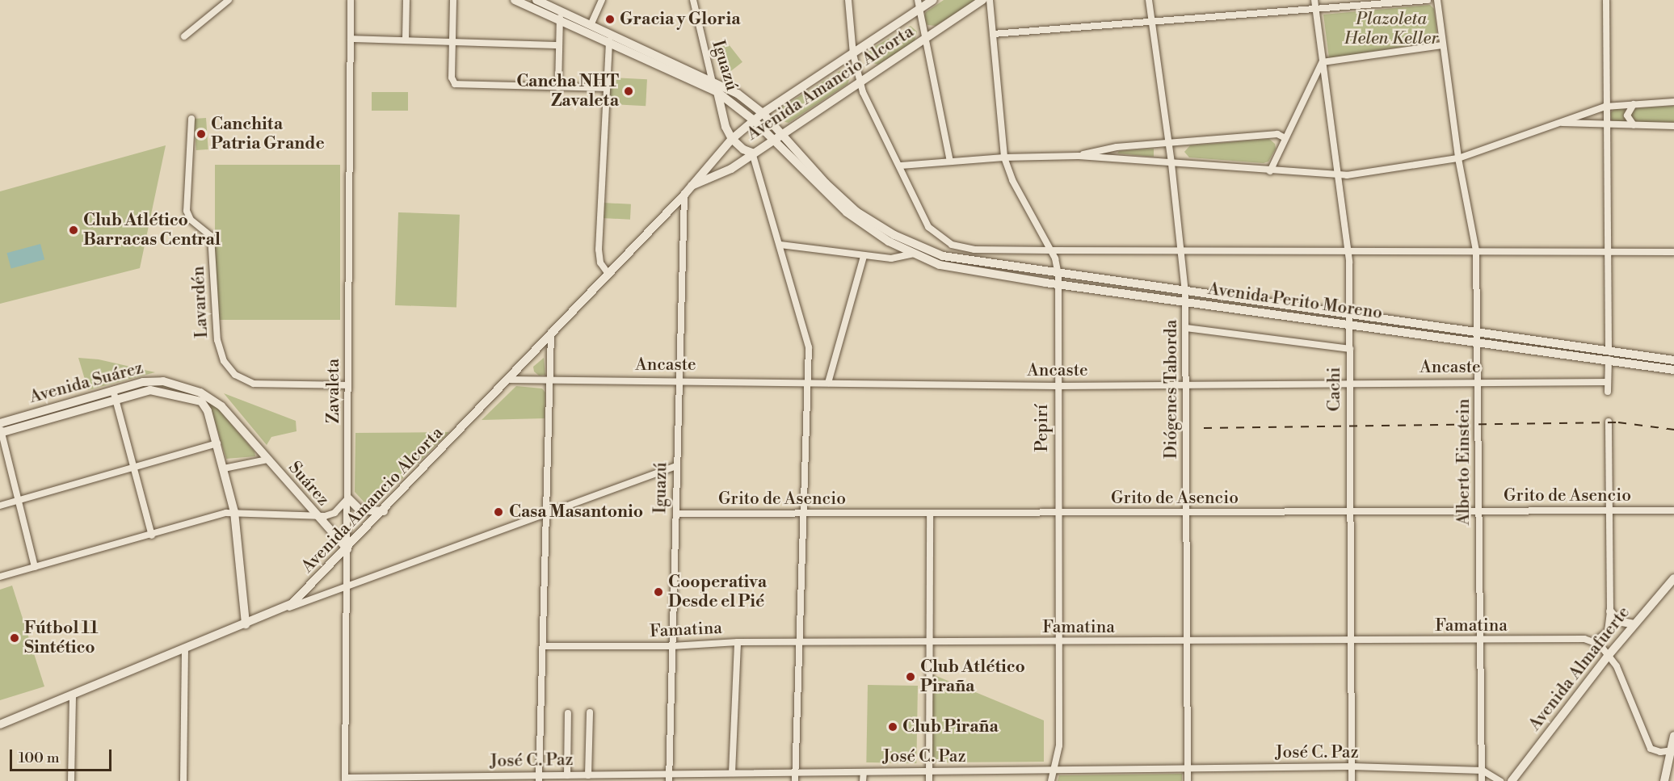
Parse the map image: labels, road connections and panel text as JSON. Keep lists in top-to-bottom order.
{
  "streets": {
    "main road": [
      "Iguazú",
      "Avenida Amancio Alcorta",
      "Avenida Perito Moreno",
      "Avenida Suárez",
      "Suárez",
      "Avenida Almafuerte"
    ],
    "street": [
      "Lavardén",
      "Ancaste",
      "Diógenes Taborda",
      "Cachi",
      "Zavaleta",
      "Pepirí",
      "Alberto Einstein",
      "Grito de Asencio",
      "Famatina",
      "José C. Paz"
    ]
  },
  "crossings": [
    ["Iguazú", "Avenida Amancio Alcorta"],
    ["Iguazú", "Ancaste"],
    ["Iguazú", "Grito de Asencio"],
    ["Iguazú", "Famatina"],
    ["Iguazú", "José C. Paz"],
    ["Avenida Amancio Alcorta", "Ancaste"],
    ["Avenida Amancio Alcorta", "Zavaleta"],
    ["Avenida Amancio Alcorta", "Suárez"],
    ["Avenida Perito Moreno", "Diógenes Taborda"],
    ["Avenida Perito Moreno", "Cachi"],
    ["Avenida Perito Moreno", "Pepirí"],
    ["Avenida Perito Moreno", "Alberto Einstein"],
    ["Lavardén", "Zavaleta"],
    ["Ancaste", "Diógenes Taborda"],
    ["Ancaste", "Cachi"],
    ["Ancaste", "Pepirí"],
    ["Ancaste", "Alberto Einstein"],
    ["Avenida Suárez", "Suárez"],
    ["Diógenes Taborda", "Grito de Asencio"],
    ["Diógenes Taborda", "Famatina"],
    ["Diógenes Taborda", "José C. Paz"],
    ["Cachi", "Grito de Asencio"],
    ["Cachi", "Famatina"],
    ["Cachi", "José C. Paz"],
    ["Zavaleta", "Suárez"],
    ["Zavaleta", "José C. Paz"],
    ["Pepirí", "Grito de Asencio"],
    ["Pepirí", "Famatina"],
    ["Pepirí", "José C. Paz"],
    ["Alberto Einstein", "Grito de Asencio"],
    ["Alberto Einstein", "Famatina"],
    ["Alberto Einstein", "José C. Paz"]
  ],
  "parks": ["Plazoleta Helen Keller"],
  "places": [
    "Gracia y Gloria",
    "Cancha NHT Zavaleta",
    "Canchita Patria Grande",
    "Club Atlético Barracas Central",
    "Casa Masantonio",
    "Cooperativa Desde el Pié",
    "Fútbol 11 Sintético",
    "Club Atlético Piraña",
    "Club Piraña"
  ],
  "scale_bar": "100 m"
}
